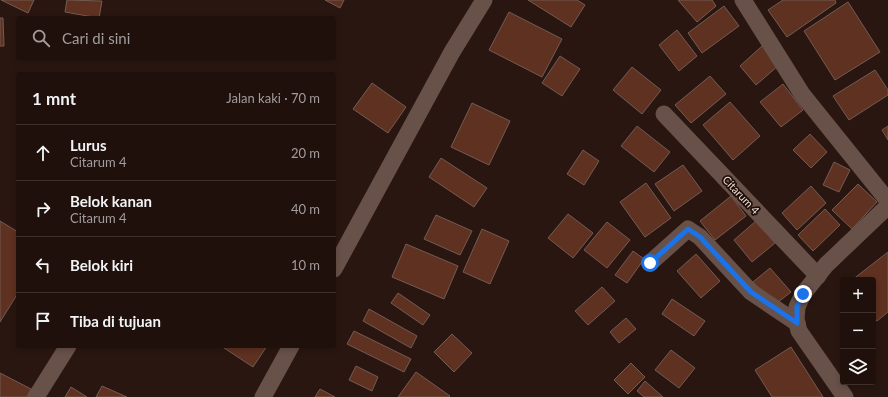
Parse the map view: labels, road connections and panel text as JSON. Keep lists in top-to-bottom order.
{
  "streets": {
    "street": ["Citarum 4"]
  },
  "page": {
    "search": "Cari di sini",
    "heading": ["1 mnt", "Jalan kaki · 70 m"],
    "list": [
      ["Lurus", "Citarum 4", "20 m"],
      ["Belok kanan", "Citarum 4", "40 m"],
      ["Belok kiri", "10 m"],
      "Tiba di tujuan"
    ],
    "map_buttons": ["+", "−"]
  }
}
